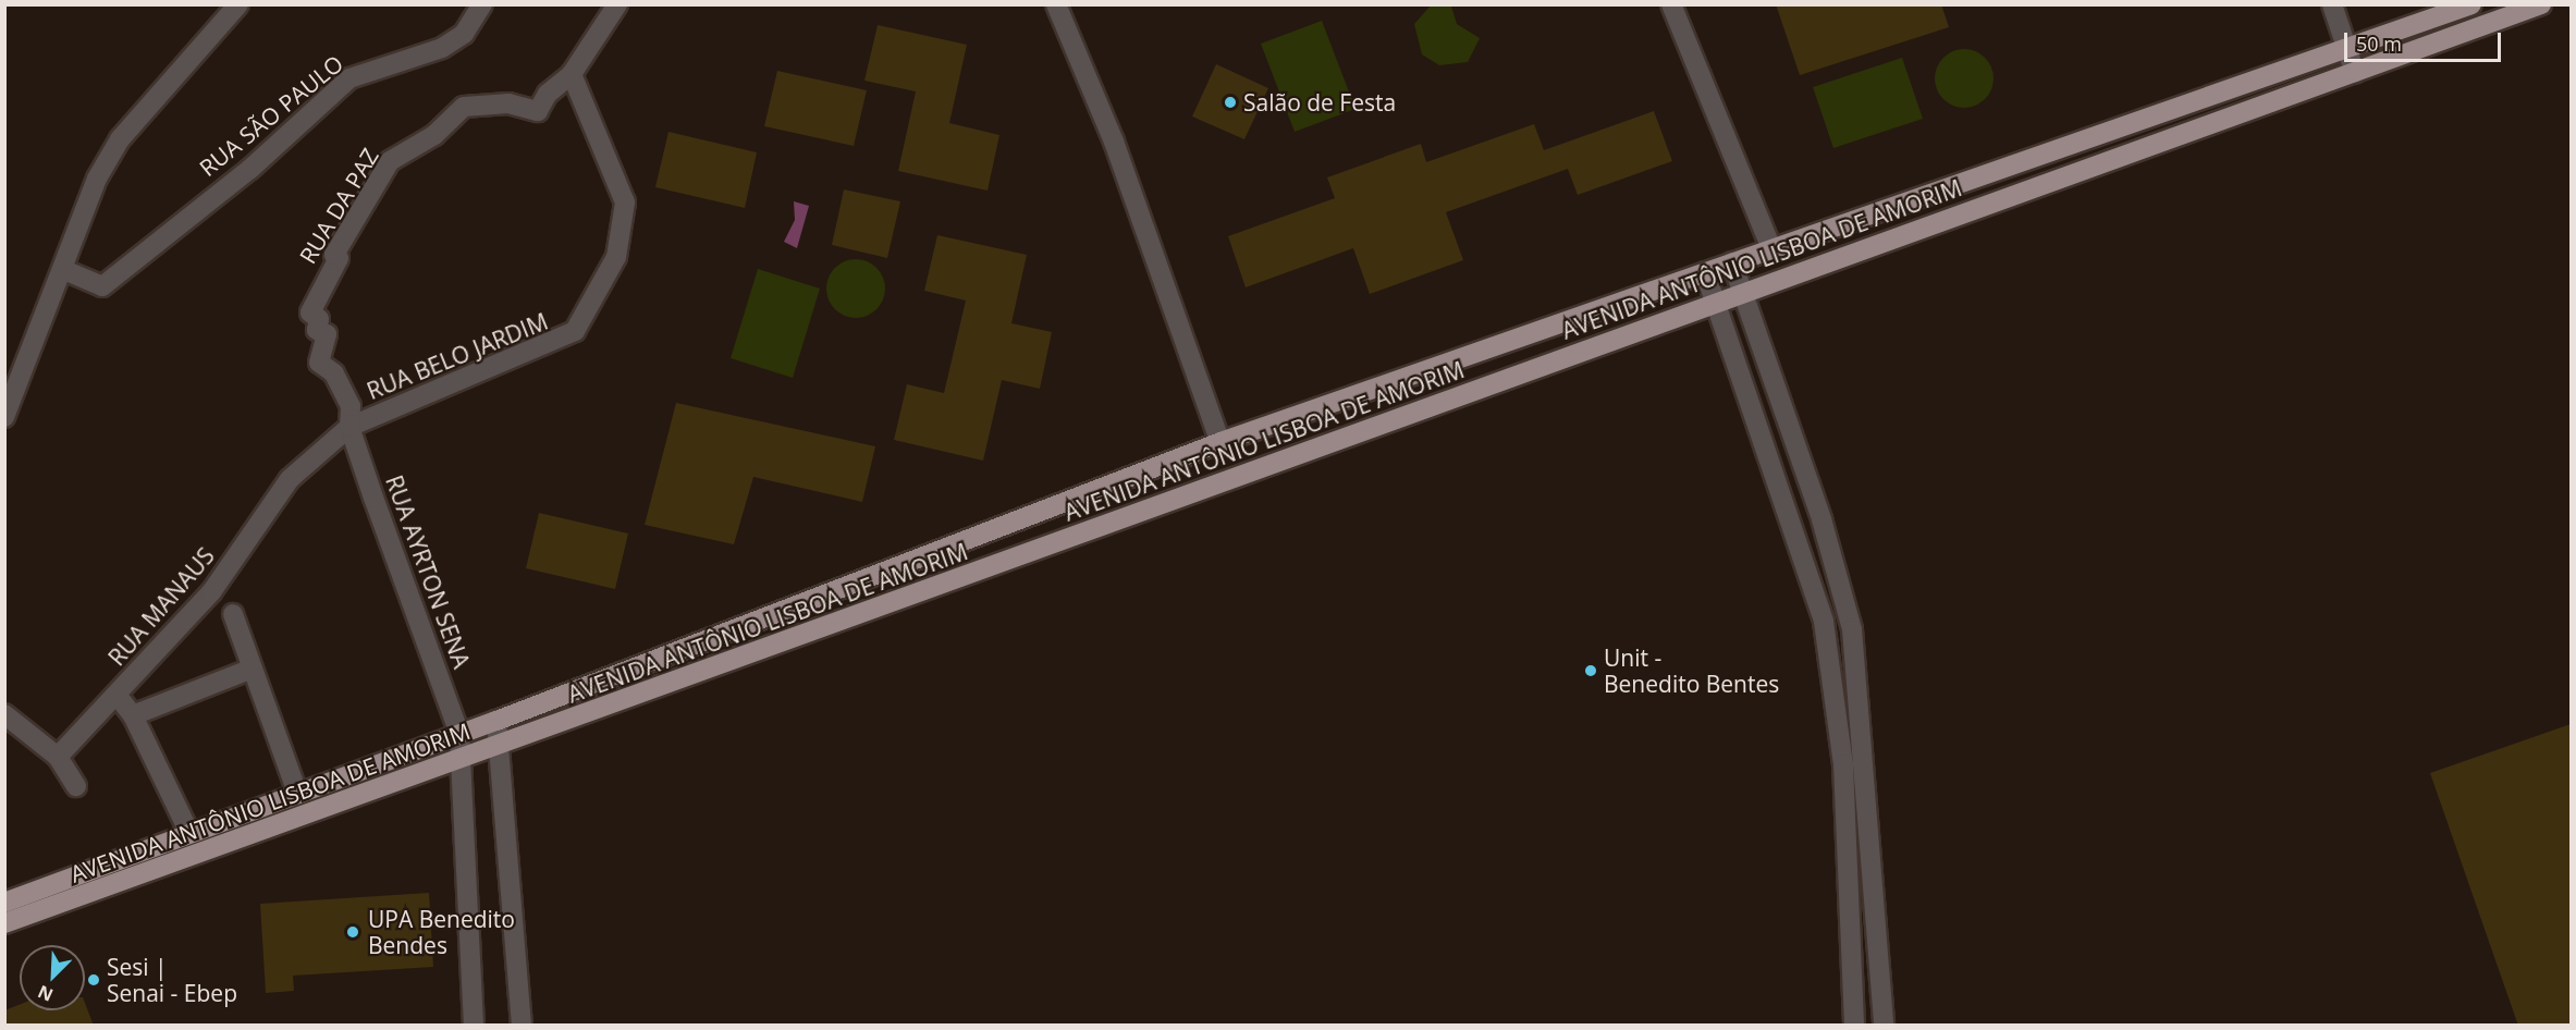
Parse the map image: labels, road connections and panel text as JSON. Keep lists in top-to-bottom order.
{
  "streets": {
    "main road": ["AVENIDA ANTÔNIO LISBOA DE AMORIM"],
    "street": [
      "RUA SÃO PAULO",
      "RUA DA PAZ",
      "RUA BELO JARDIM",
      "RUA AYRTON SENA",
      "RUA MANAUS"
    ]
  },
  "crossings": [
    ["RUA DA PAZ", "RUA BELO JARDIM"],
    ["RUA DA PAZ", "RUA AYRTON SENA"],
    ["RUA DA PAZ", "RUA MANAUS"],
    ["AVENIDA ANTÔNIO LISBOA DE AMORIM", "RUA AYRTON SENA"],
    ["RUA BELO JARDIM", "RUA AYRTON SENA"],
    ["RUA BELO JARDIM", "RUA MANAUS"],
    ["RUA AYRTON SENA", "RUA MANAUS"]
  ],
  "places": [
    "Salão de Festa",
    "Unit - Benedito Bentes",
    "UPA Benedito Bendes",
    "Sesi | Senai - Ebep"
  ],
  "scale_bar": "50 m",
  "north": "bottom left"
}
